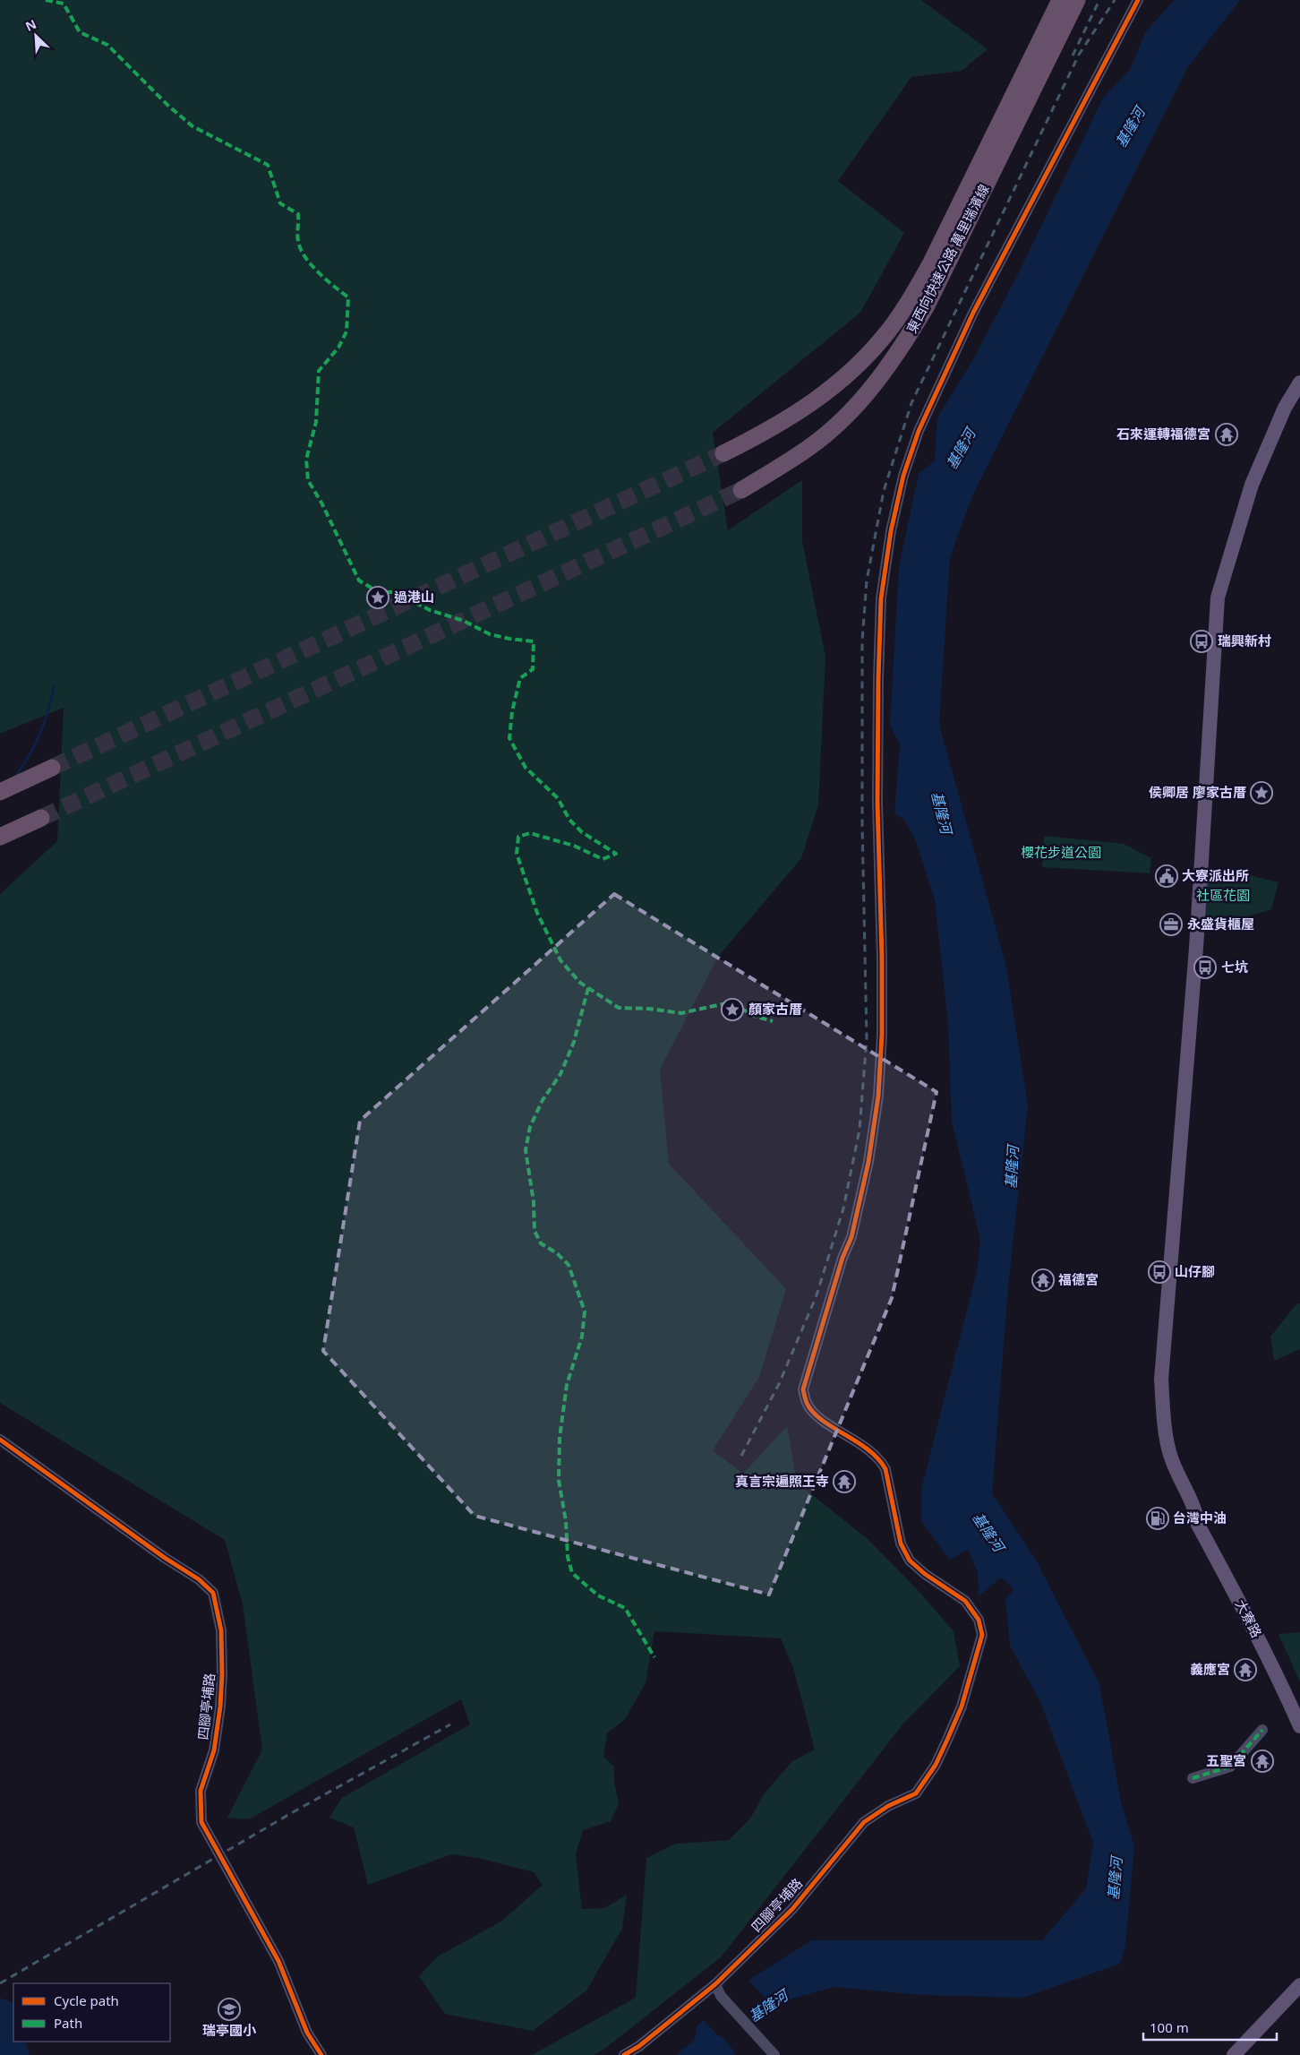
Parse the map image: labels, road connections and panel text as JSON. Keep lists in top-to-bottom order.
{
  "streets": {
    "highway": ["東西向快速公路 萬里瑞濱線"],
    "main road": ["大寮路"],
    "street": ["四腳亭埔路"]
  },
  "water": ["基隆河"],
  "parks": ["櫻花步道公園", "社區花園"],
  "places": {
    "temple": [
      "石來運轉福德宮",
      "福德宮",
      "真言宗遍照王寺",
      "義應宮",
      "五聖宮"
    ],
    "place": ["過港山", "侯卿居 廖家古厝", "顏家古厝"],
    "bus stop": ["瑞興新村", "七坑", "山仔腳"],
    "public building": ["大寮派出所"],
    "office": ["永盛貨櫃屋"],
    "fuel station": ["台灣中油"],
    "school or university": ["瑞亭國小"]
  },
  "legend": ["Cycle path", "Path"],
  "scale_bar": "100 m",
  "north": "top left"
}
